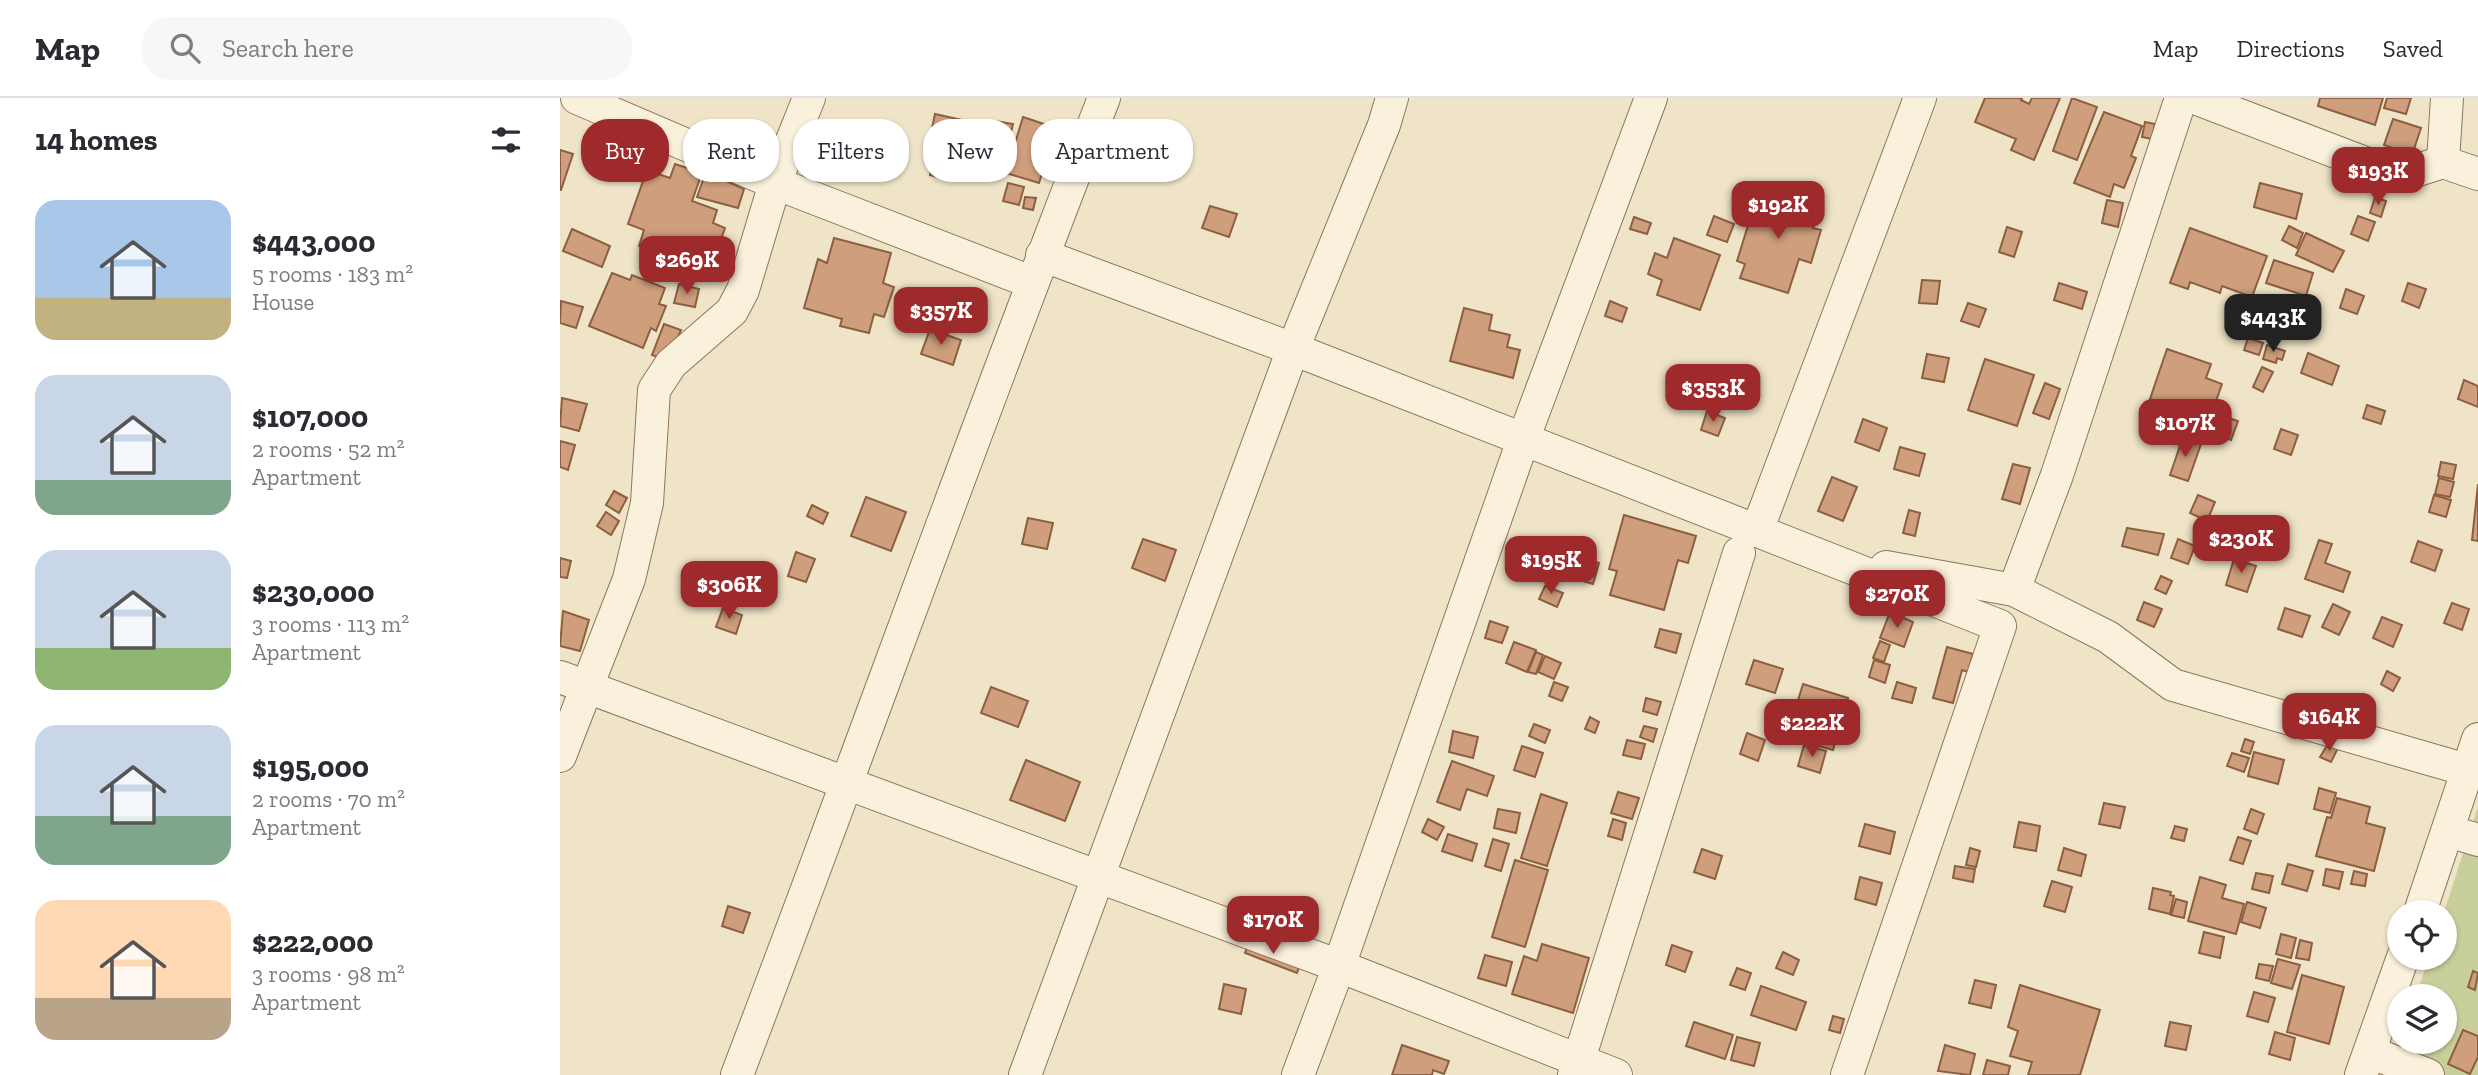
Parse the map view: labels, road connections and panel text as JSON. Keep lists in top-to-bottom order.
{
  "page": {
    "header": "Map",
    "search": "Search here",
    "nav": ["Map", "Directions", "Saved"],
    "heading": "14 homes",
    "chip": [
      "Buy",
      "Rent",
      "Filters",
      "New",
      "Apartment"
    ],
    "price": [
      "$193K",
      "$192K",
      "$269K",
      "$357K",
      "$443K",
      "$353K",
      "$107K",
      "$230K",
      "$195K",
      "$306K",
      "$270K",
      "$164K",
      "$222K",
      "$170K"
    ],
    "list": [
      {
        "name": "$443,000",
        "note": "5 rooms · 183 m² · House"
      },
      {
        "name": "$107,000",
        "note": "2 rooms · 52 m² · Apartment"
      },
      {
        "name": "$230,000",
        "note": "3 rooms · 113 m² · Apartment"
      },
      {
        "name": "$195,000",
        "note": "2 rooms · 70 m² · Apartment"
      },
      {
        "name": "$222,000",
        "note": "3 rooms · 98 m² · Apartment"
      }
    ]
  }
}
